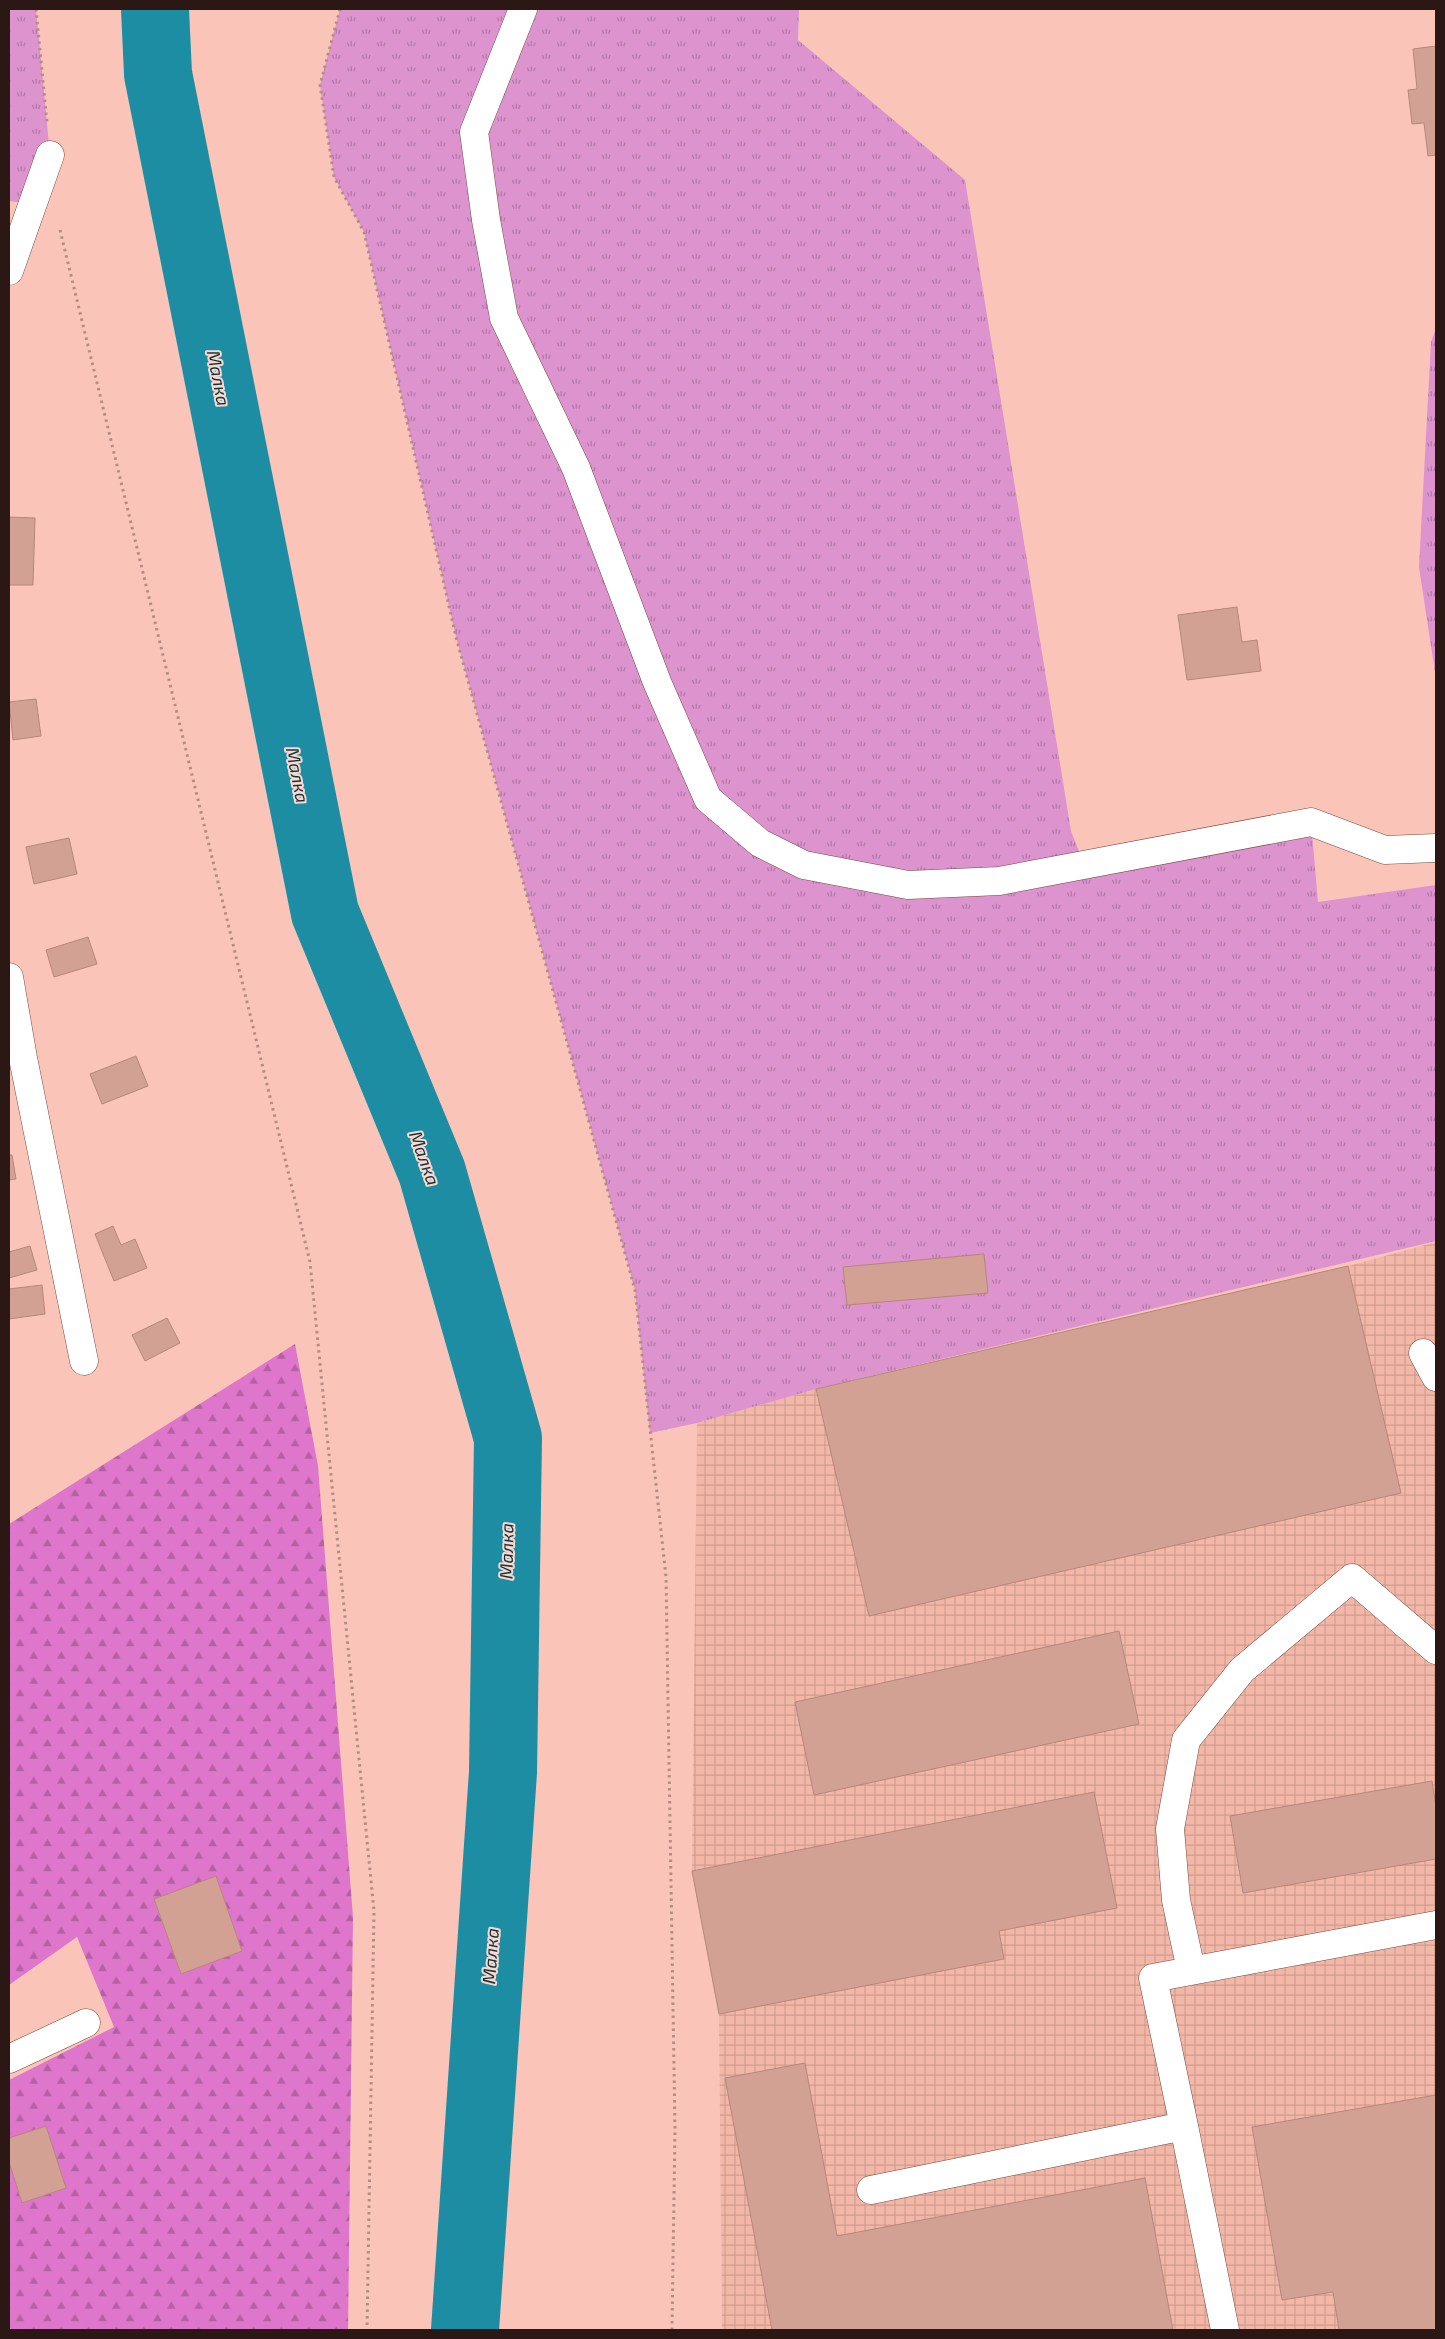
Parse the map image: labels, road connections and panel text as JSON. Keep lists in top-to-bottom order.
{
  "water": ["Малка"]
}
